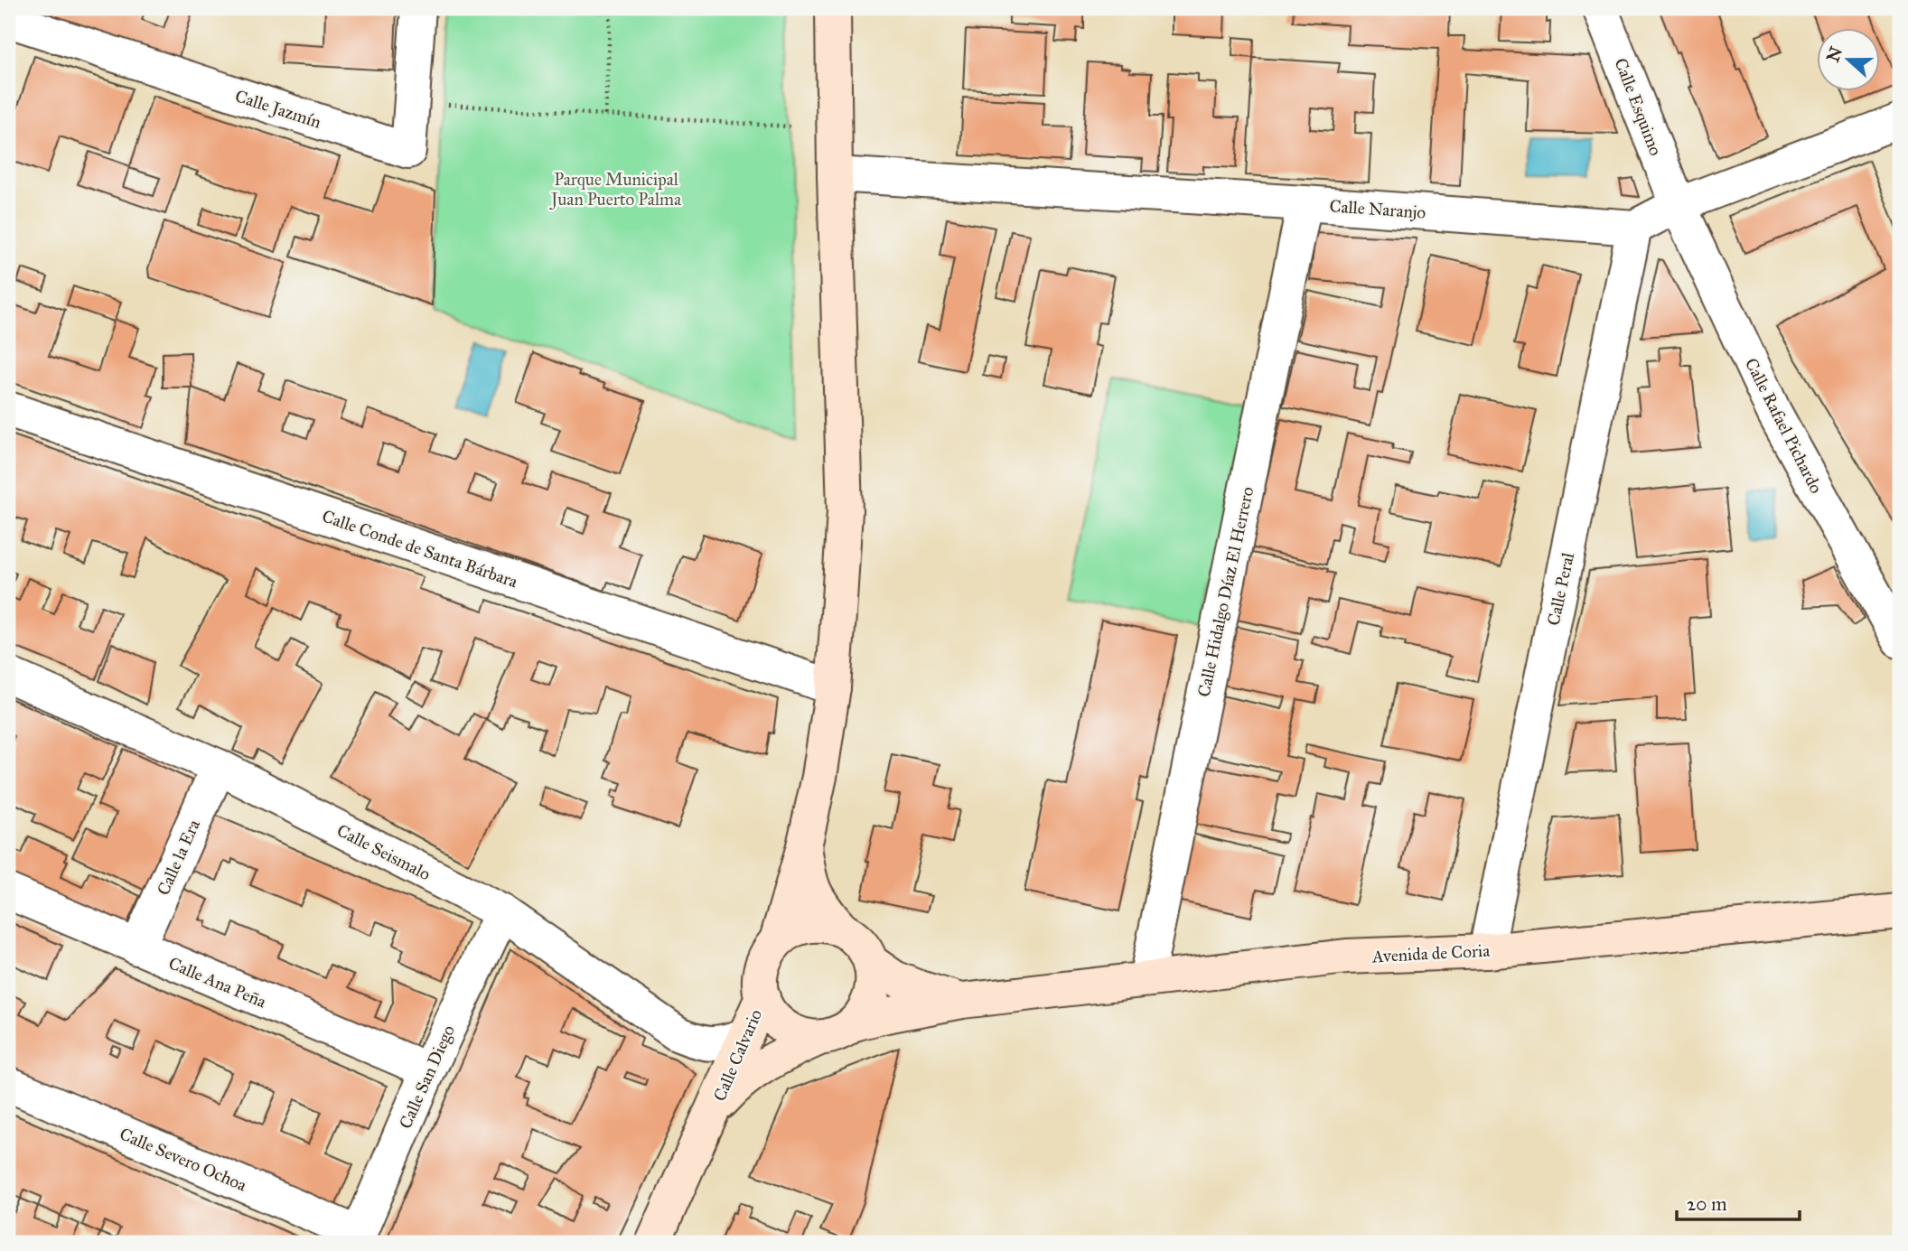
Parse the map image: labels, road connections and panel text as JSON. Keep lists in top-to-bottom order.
{
  "streets": {
    "main road": ["Avenida de Coria", "Calle Calvario"],
    "street": [
      "Calle Esquimo",
      "Calle Jazmín",
      "Calle Naranjo",
      "Calle Rafael Pichardo",
      "Calle Conde de Santa Bárbara",
      "Calle Peral",
      "Calle Hidalgo Díaz El Herrero",
      "Calle Seismalo",
      "Calle la Era",
      "Calle Ana Peña",
      "Calle San Diego",
      "Calle Severo Ochoa"
    ]
  },
  "crossings": [
    ["Calle Esquimo", "Calle Rafael Pichardo"],
    ["Calle Naranjo", "Calle Peral"],
    ["Calle Naranjo", "Calle Hidalgo Díaz El Herrero"],
    ["Calle Peral", "Avenida de Coria"],
    ["Calle Hidalgo Díaz El Herrero", "Avenida de Coria"],
    ["Calle Seismalo", "Calle la Era"],
    ["Calle Seismalo", "Calle Calvario"],
    ["Calle Seismalo", "Calle San Diego"],
    ["Calle la Era", "Calle Ana Peña"],
    ["Avenida de Coria", "Calle Calvario"],
    ["Calle Ana Peña", "Calle San Diego"],
    ["Calle San Diego", "Calle Severo Ochoa"]
  ],
  "parks": ["Parque Municipal Juan Puerto Palma"],
  "scale_bar": "20 m",
  "north": "left"
}
